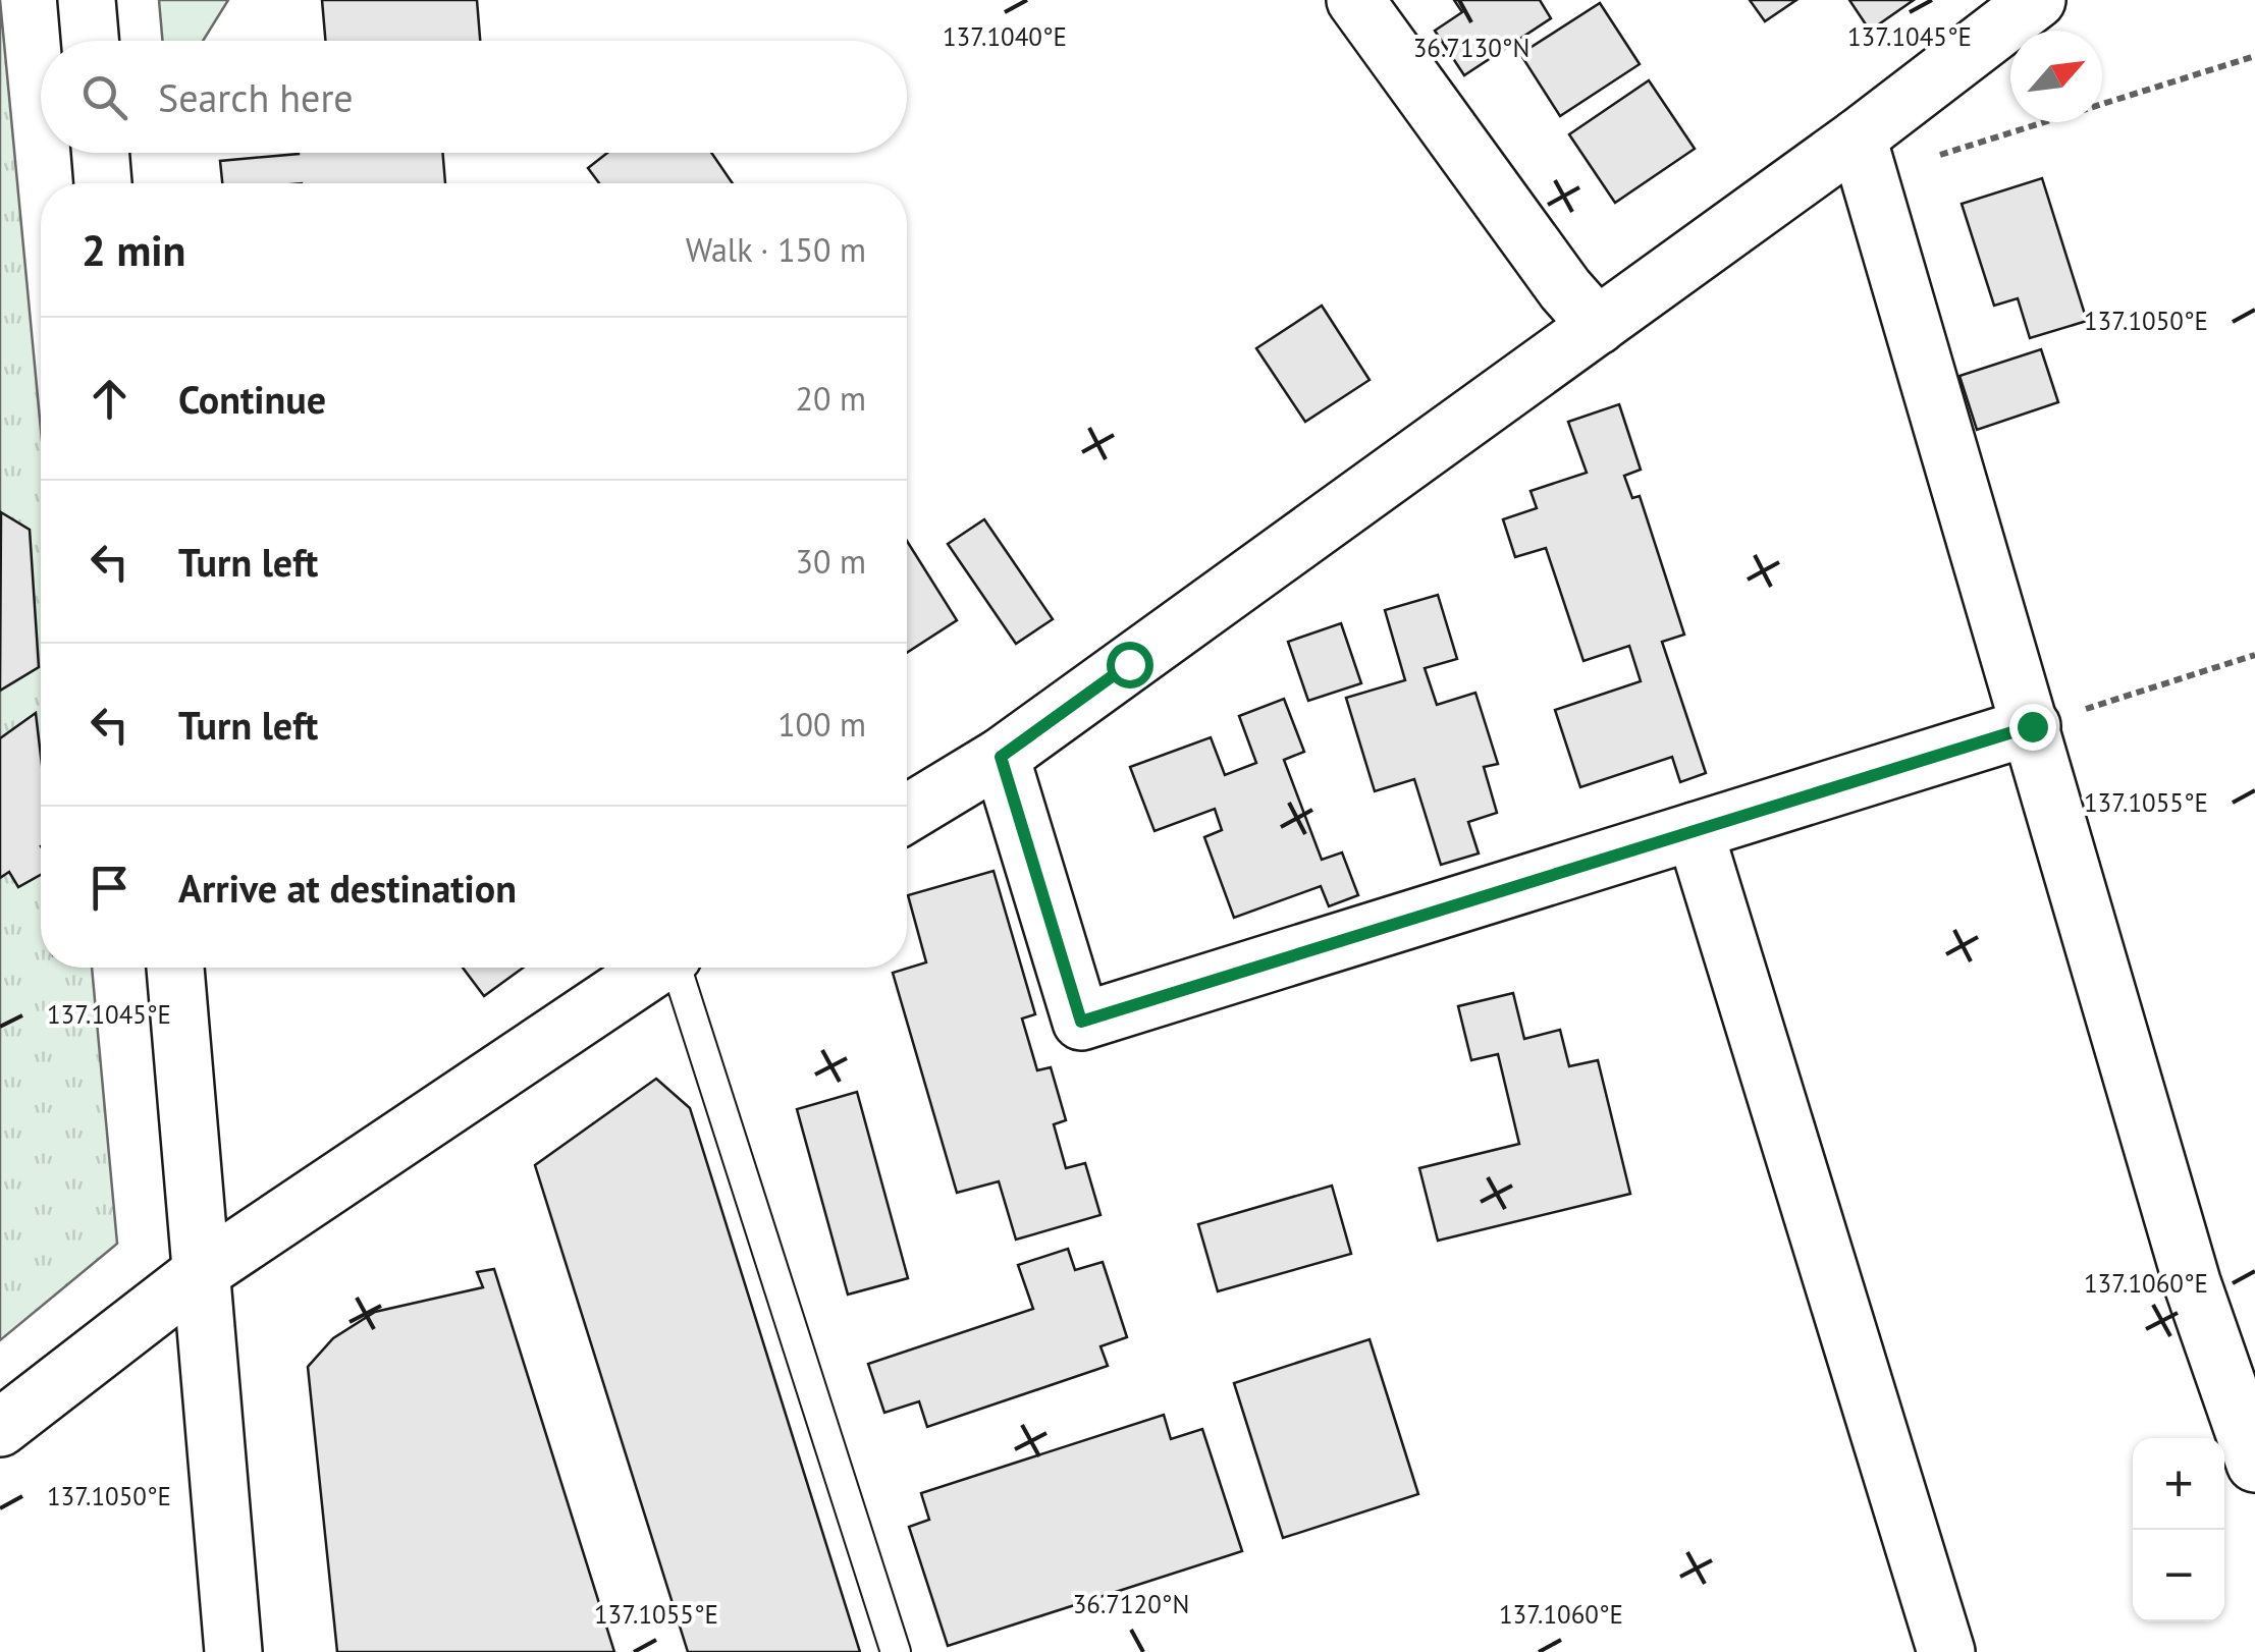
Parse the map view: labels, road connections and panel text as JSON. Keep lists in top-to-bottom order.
{
  "north": "top right",
  "page": {
    "search": "Search here",
    "heading": ["2 min", "Walk · 150 m"],
    "list": [
      ["Continue", "20 m"],
      ["Turn left", "30 m"],
      ["Turn left", "100 m"],
      "Arrive at destination"
    ],
    "map_buttons": ["+", "−"]
  },
  "coordinates": [
    "137.1040°E",
    "137.1045°E",
    "36.7130°N",
    "137.1050°E",
    "137.1055°E",
    "137.1060°E",
    "36.7120°N"
  ]
}
